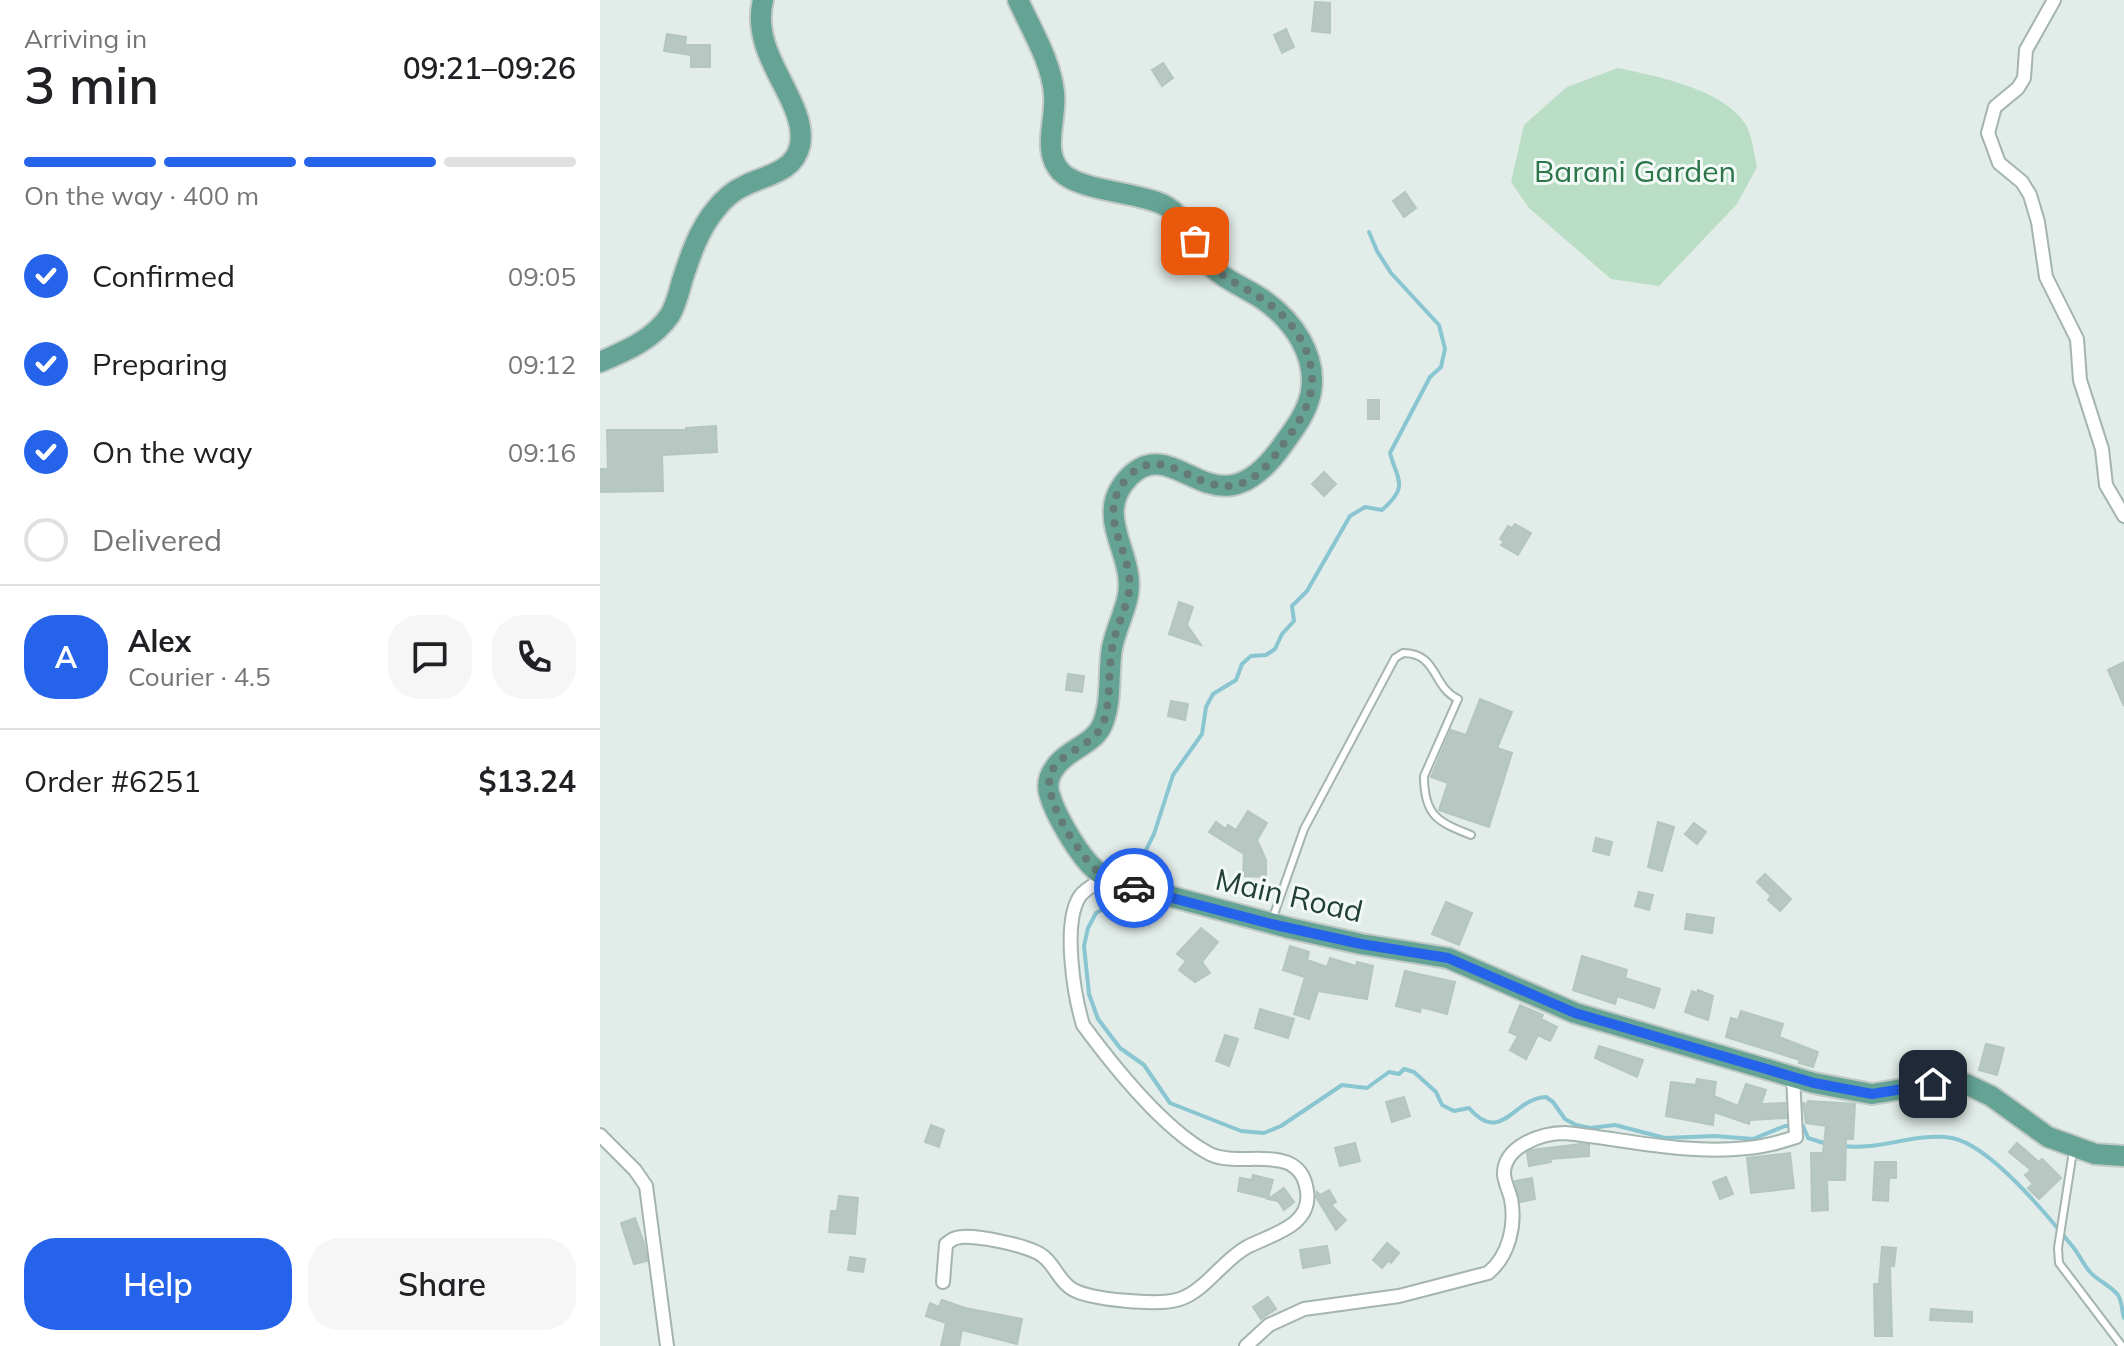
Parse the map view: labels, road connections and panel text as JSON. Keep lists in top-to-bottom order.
{
  "streets": {
    "main road": ["Main Road"]
  },
  "parks": ["Barani Garden"],
  "page": {
    "heading": ["3 min", "Arriving in", "09:21–09:26"],
    "panel": [
      "Alex",
      "Courier · 4.5",
      "Order #6251",
      "$13.24"
    ],
    "bar": "On the way · 400 m",
    "list": [
      ["Confirmed", "09:05"],
      ["Preparing", "09:12"],
      ["On the way", "09:16"],
      "Delivered"
    ],
    "round": "A",
    "buttons": ["Help", "Share"]
  }
}
